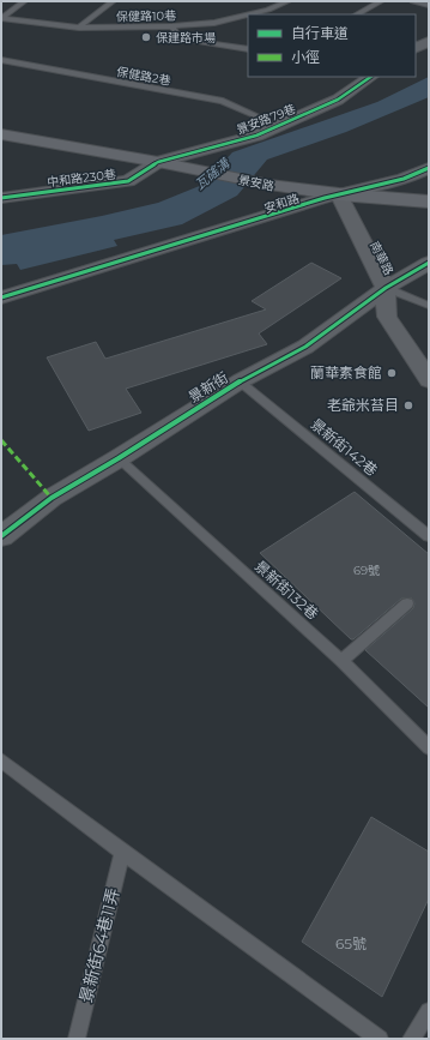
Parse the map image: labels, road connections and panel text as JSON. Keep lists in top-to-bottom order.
{
  "streets": {
    "main road": ["景安路"],
    "street": [
      "景安路79巷",
      "中和路230巷",
      "安和路",
      "南華路",
      "景新街"
    ],
    "lane": [
      "保健路10巷",
      "保健路2巷",
      "景新街142巷",
      "景新街132巷",
      "景新街64巷11弄"
    ]
  },
  "crossings": [
    ["保健路2巷", "景安路79巷"],
    ["景安路79巷", "中和路230巷"],
    ["景安路79巷", "景安路"],
    ["中和路230巷", "景安路"],
    ["景安路", "安和路"],
    ["景安路", "南華路"],
    ["安和路", "南華路"],
    ["南華路", "景新街"],
    ["景新街", "景新街142巷"],
    ["景新街", "景新街132巷"]
  ],
  "water": ["瓦磘溝"],
  "places": ["保建路市場", "蘭華素食館", "老爺米苔目"],
  "house_numbers": ["69號", "65號"],
  "legend": ["自行車道", "小徑"]
}
